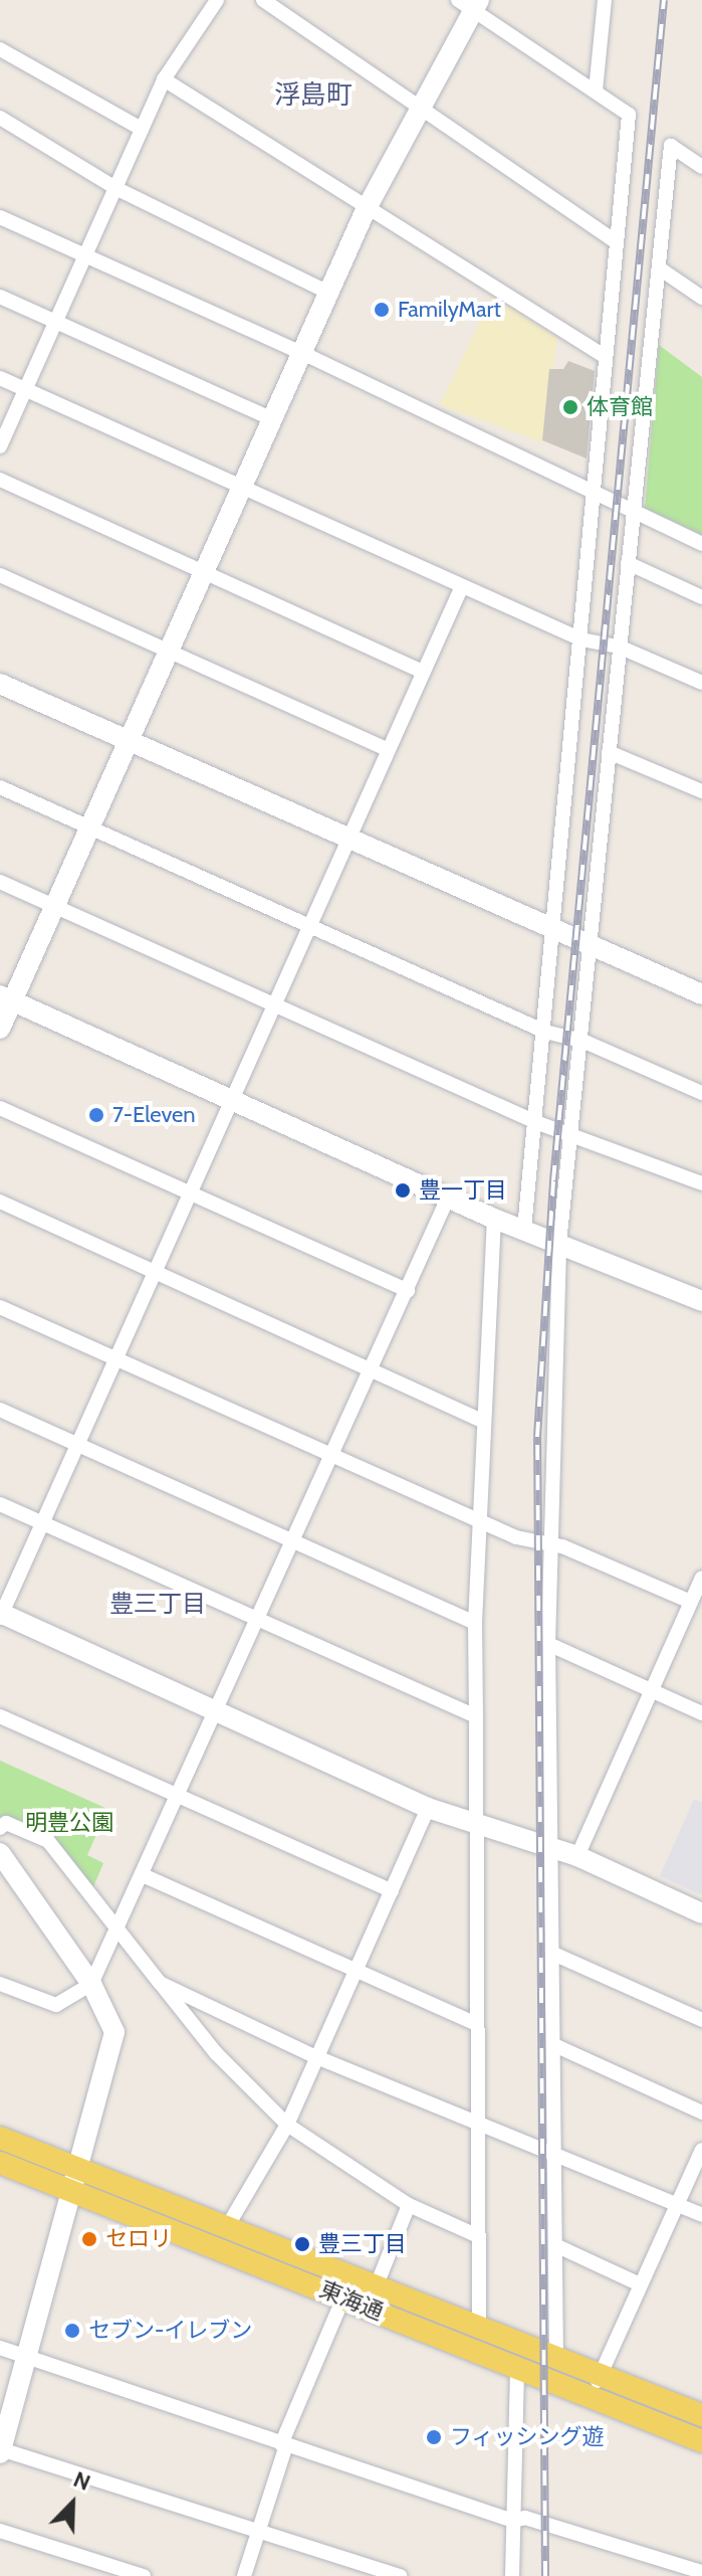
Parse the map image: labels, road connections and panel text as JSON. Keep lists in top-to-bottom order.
{
  "streets": {
    "main road": ["東海通"]
  },
  "districts": ["浮島町", "豊三丁目"],
  "parks": ["明豊公園"],
  "places": [
    "FamilyMart",
    "体育館",
    "7-Eleven",
    "豊一丁目",
    "セロリ",
    "豊三丁目",
    "セブン-イレブン",
    "フィッシング遊"
  ],
  "north": "top right"
}
